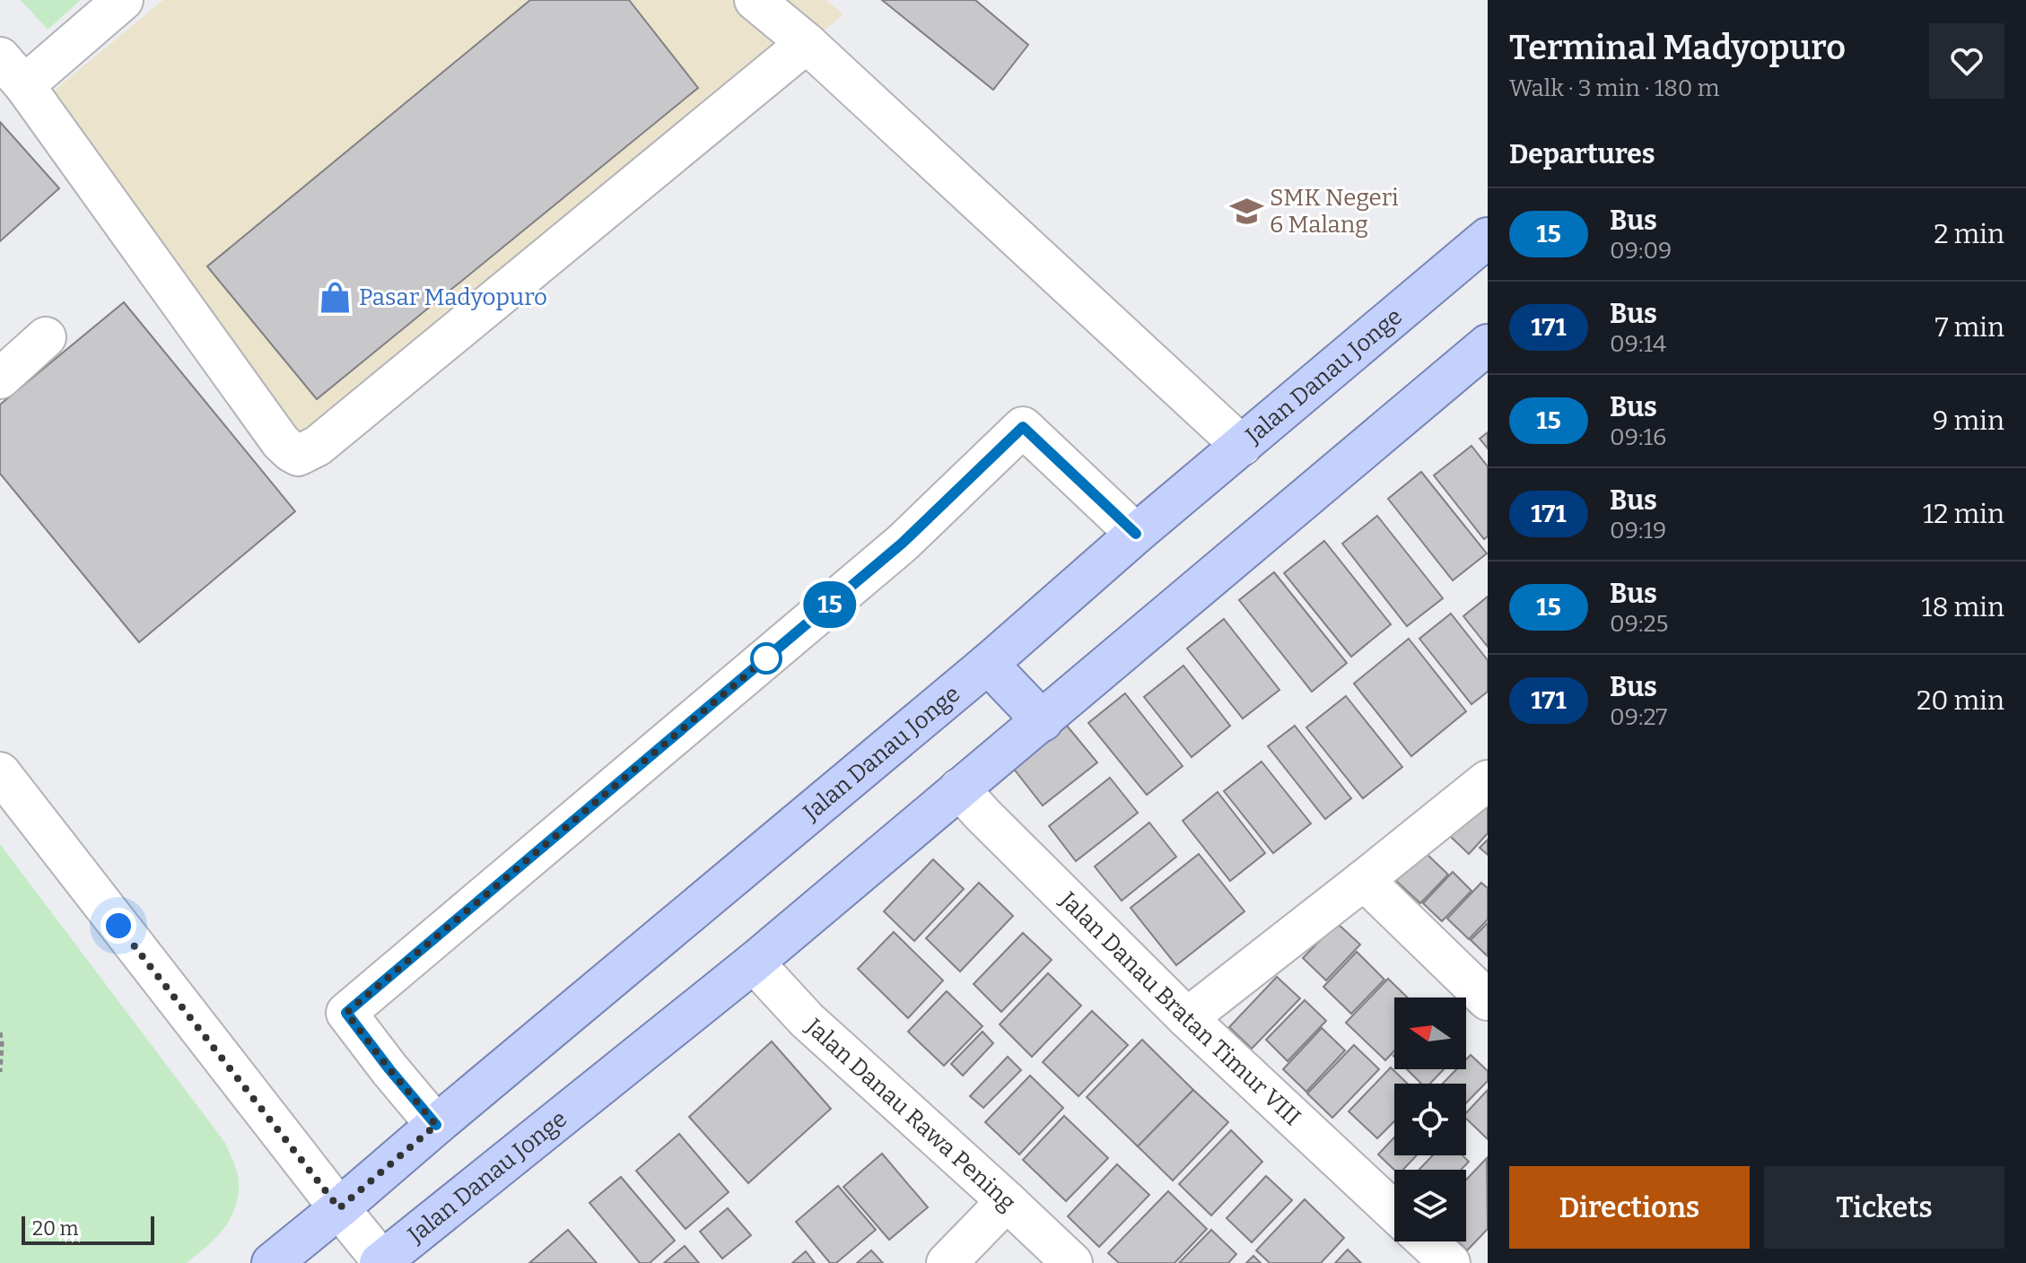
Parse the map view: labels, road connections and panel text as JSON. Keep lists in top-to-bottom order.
{
  "streets": {
    "main road": ["Jalan Danau Jonge"],
    "street": ["Jalan Danau Bratan Timur VIII", "Jalan Danau Rawa Pening"]
  },
  "crossings": [
    ["Jalan Danau Jonge", "Jalan Danau Bratan Timur VIII"],
    ["Jalan Danau Jonge", "Jalan Danau Rawa Pening"]
  ],
  "places": {
    "school or university": ["SMK Negeri 6 Malang"],
    "shop": ["Pasar Madyopuro"]
  },
  "lines": ["bus line 15"],
  "scale_bar": "20 m",
  "north": "left",
  "page": {
    "on_map": "15",
    "heading": [
      ["Terminal Madyopuro", "Walk · 3 min · 180 m"],
      "Departures"
    ],
    "list": [
      {
        "mark": "15",
        "name": "Bus",
        "note": "09:09",
        "value": "2 min"
      },
      {
        "mark": "171",
        "name": "Bus",
        "note": "09:14",
        "value": "7 min"
      },
      {
        "mark": "15",
        "name": "Bus",
        "note": "09:16",
        "value": "9 min"
      },
      {
        "mark": "171",
        "name": "Bus",
        "note": "09:19",
        "value": "12 min"
      },
      {
        "mark": "15",
        "name": "Bus",
        "note": "09:25",
        "value": "18 min"
      },
      {
        "mark": "171",
        "name": "Bus",
        "note": "09:27",
        "value": "20 min"
      }
    ],
    "buttons": ["Directions", "Tickets"],
    "scale": "20 m"
  }
}
